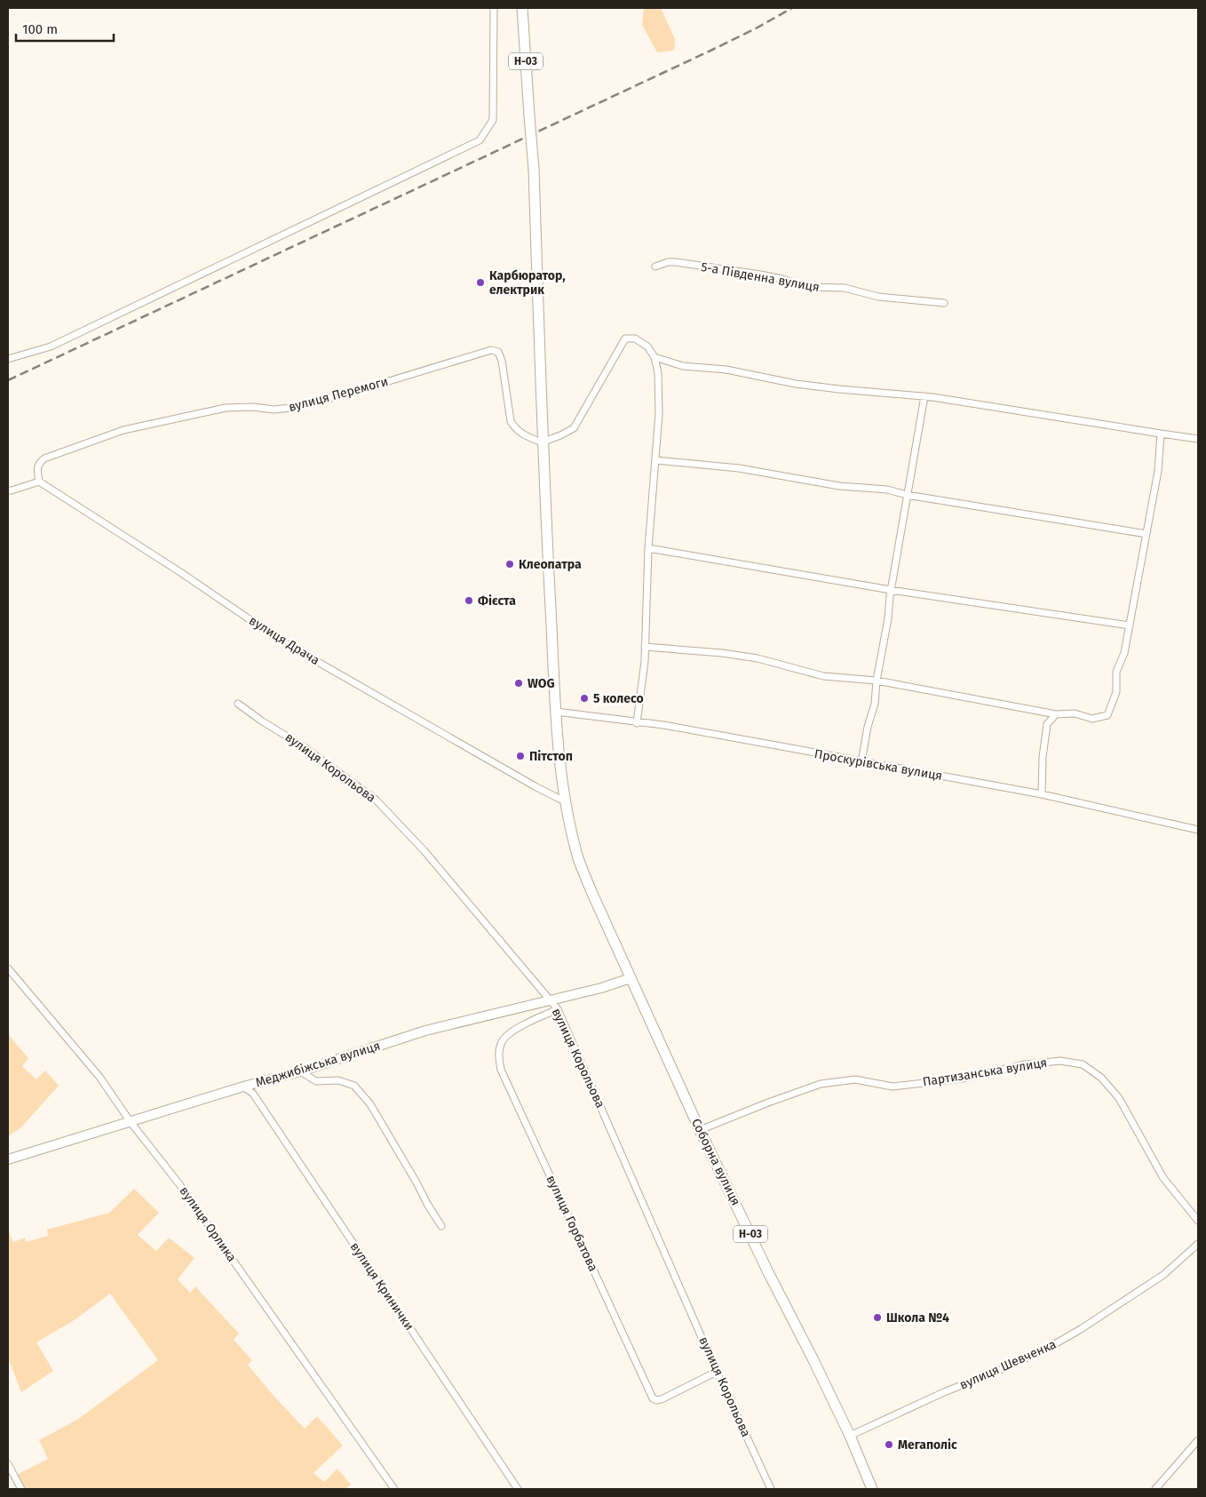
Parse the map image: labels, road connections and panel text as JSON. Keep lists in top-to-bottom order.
{
  "streets": {
    "main road": ["Н-03", "Меджибіжська вулиця", "Соборна вулиця"],
    "street": [
      "5-а Південна вулиця",
      "вулиця Перемоги",
      "вулиця Драча",
      "Проскурівська вулиця",
      "вулиця Корольова",
      "Партизанська вулиця",
      "вулиця Горбатова",
      "вулиця Орлика",
      "вулиця Кринички",
      "вулиця Шевченка"
    ]
  },
  "crossings": [
    ["Н-03", "вулиця Перемоги"],
    ["Н-03", "вулиця Драча"],
    ["Н-03", "Проскурівська вулиця"],
    ["Н-03", "Меджибіжська вулиця"],
    ["Н-03", "Соборна вулиця"],
    ["вулиця Перемоги", "вулиця Драча"],
    ["вулиця Корольова", "Меджибіжська вулиця"],
    ["вулиця Корольова", "вулиця Горбатова"],
    ["Меджибіжська вулиця", "Соборна вулиця"],
    ["Меджибіжська вулиця", "вулиця Орлика"],
    ["Меджибіжська вулиця", "вулиця Кринички"],
    ["Партизанська вулиця", "Соборна вулиця"],
    ["Соборна вулиця", "вулиця Шевченка"]
  ],
  "places": [
    "Карбюратор, електрик",
    "Клеопатра",
    "Фієста",
    "WOG",
    "5 колесо",
    "Пітстоп",
    "Школа №4",
    "Мегаполіс"
  ],
  "scale_bar": "100 m"
}
